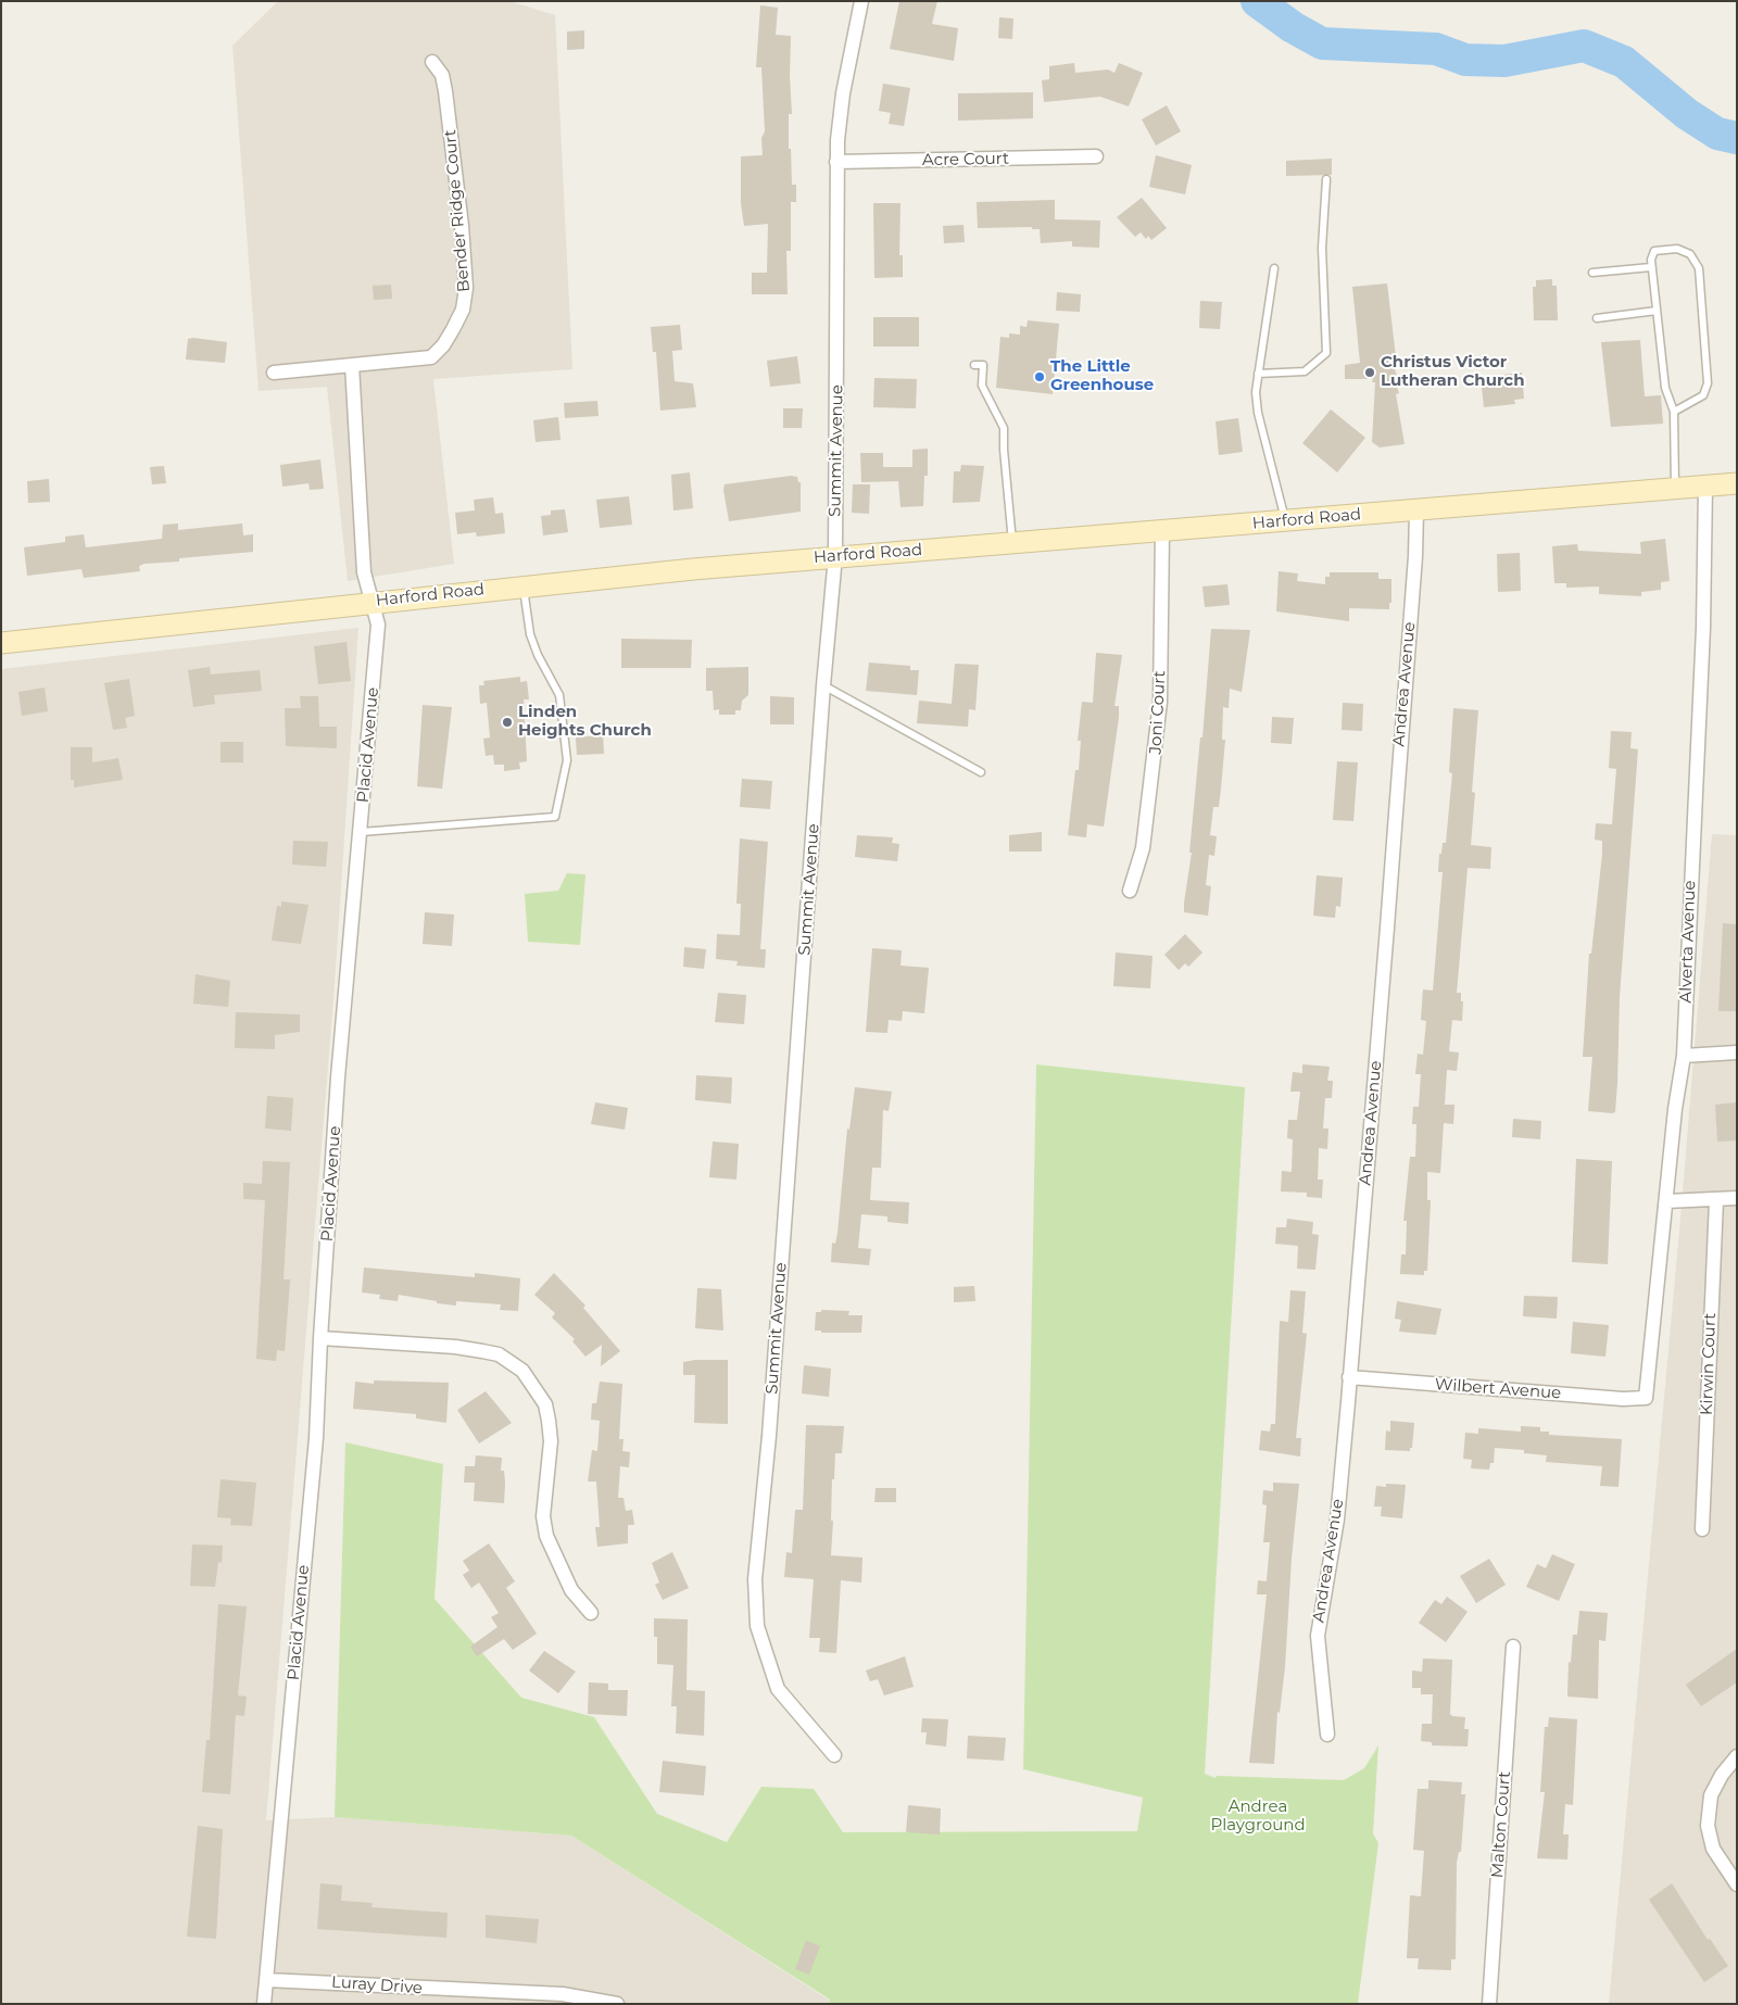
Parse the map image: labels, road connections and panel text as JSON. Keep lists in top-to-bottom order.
{
  "streets": {
    "main road": ["Harford Road"],
    "street": [
      "Acre Court",
      "Bender Ridge Court",
      "Summit Avenue",
      "Andrea Avenue",
      "Joni Court",
      "Placid Avenue",
      "Alverta Avenue",
      "Kirwin Court",
      "Wilbert Avenue",
      "Malton Court",
      "Luray Drive"
    ]
  },
  "crossings": [
    ["Acre Court", "Summit Avenue"],
    ["Bender Ridge Court", "Placid Avenue"],
    ["Summit Avenue", "Harford Road"],
    ["Harford Road", "Andrea Avenue"],
    ["Harford Road", "Joni Court"],
    ["Harford Road", "Placid Avenue"],
    ["Harford Road", "Alverta Avenue"],
    ["Andrea Avenue", "Wilbert Avenue"],
    ["Placid Avenue", "Luray Drive"],
    ["Alverta Avenue", "Wilbert Avenue"]
  ],
  "parks": ["Andrea Playground"],
  "places": ["Christus Victor Lutheran Church", "The Little Greenhouse", "Linden Heights Church"]
}
